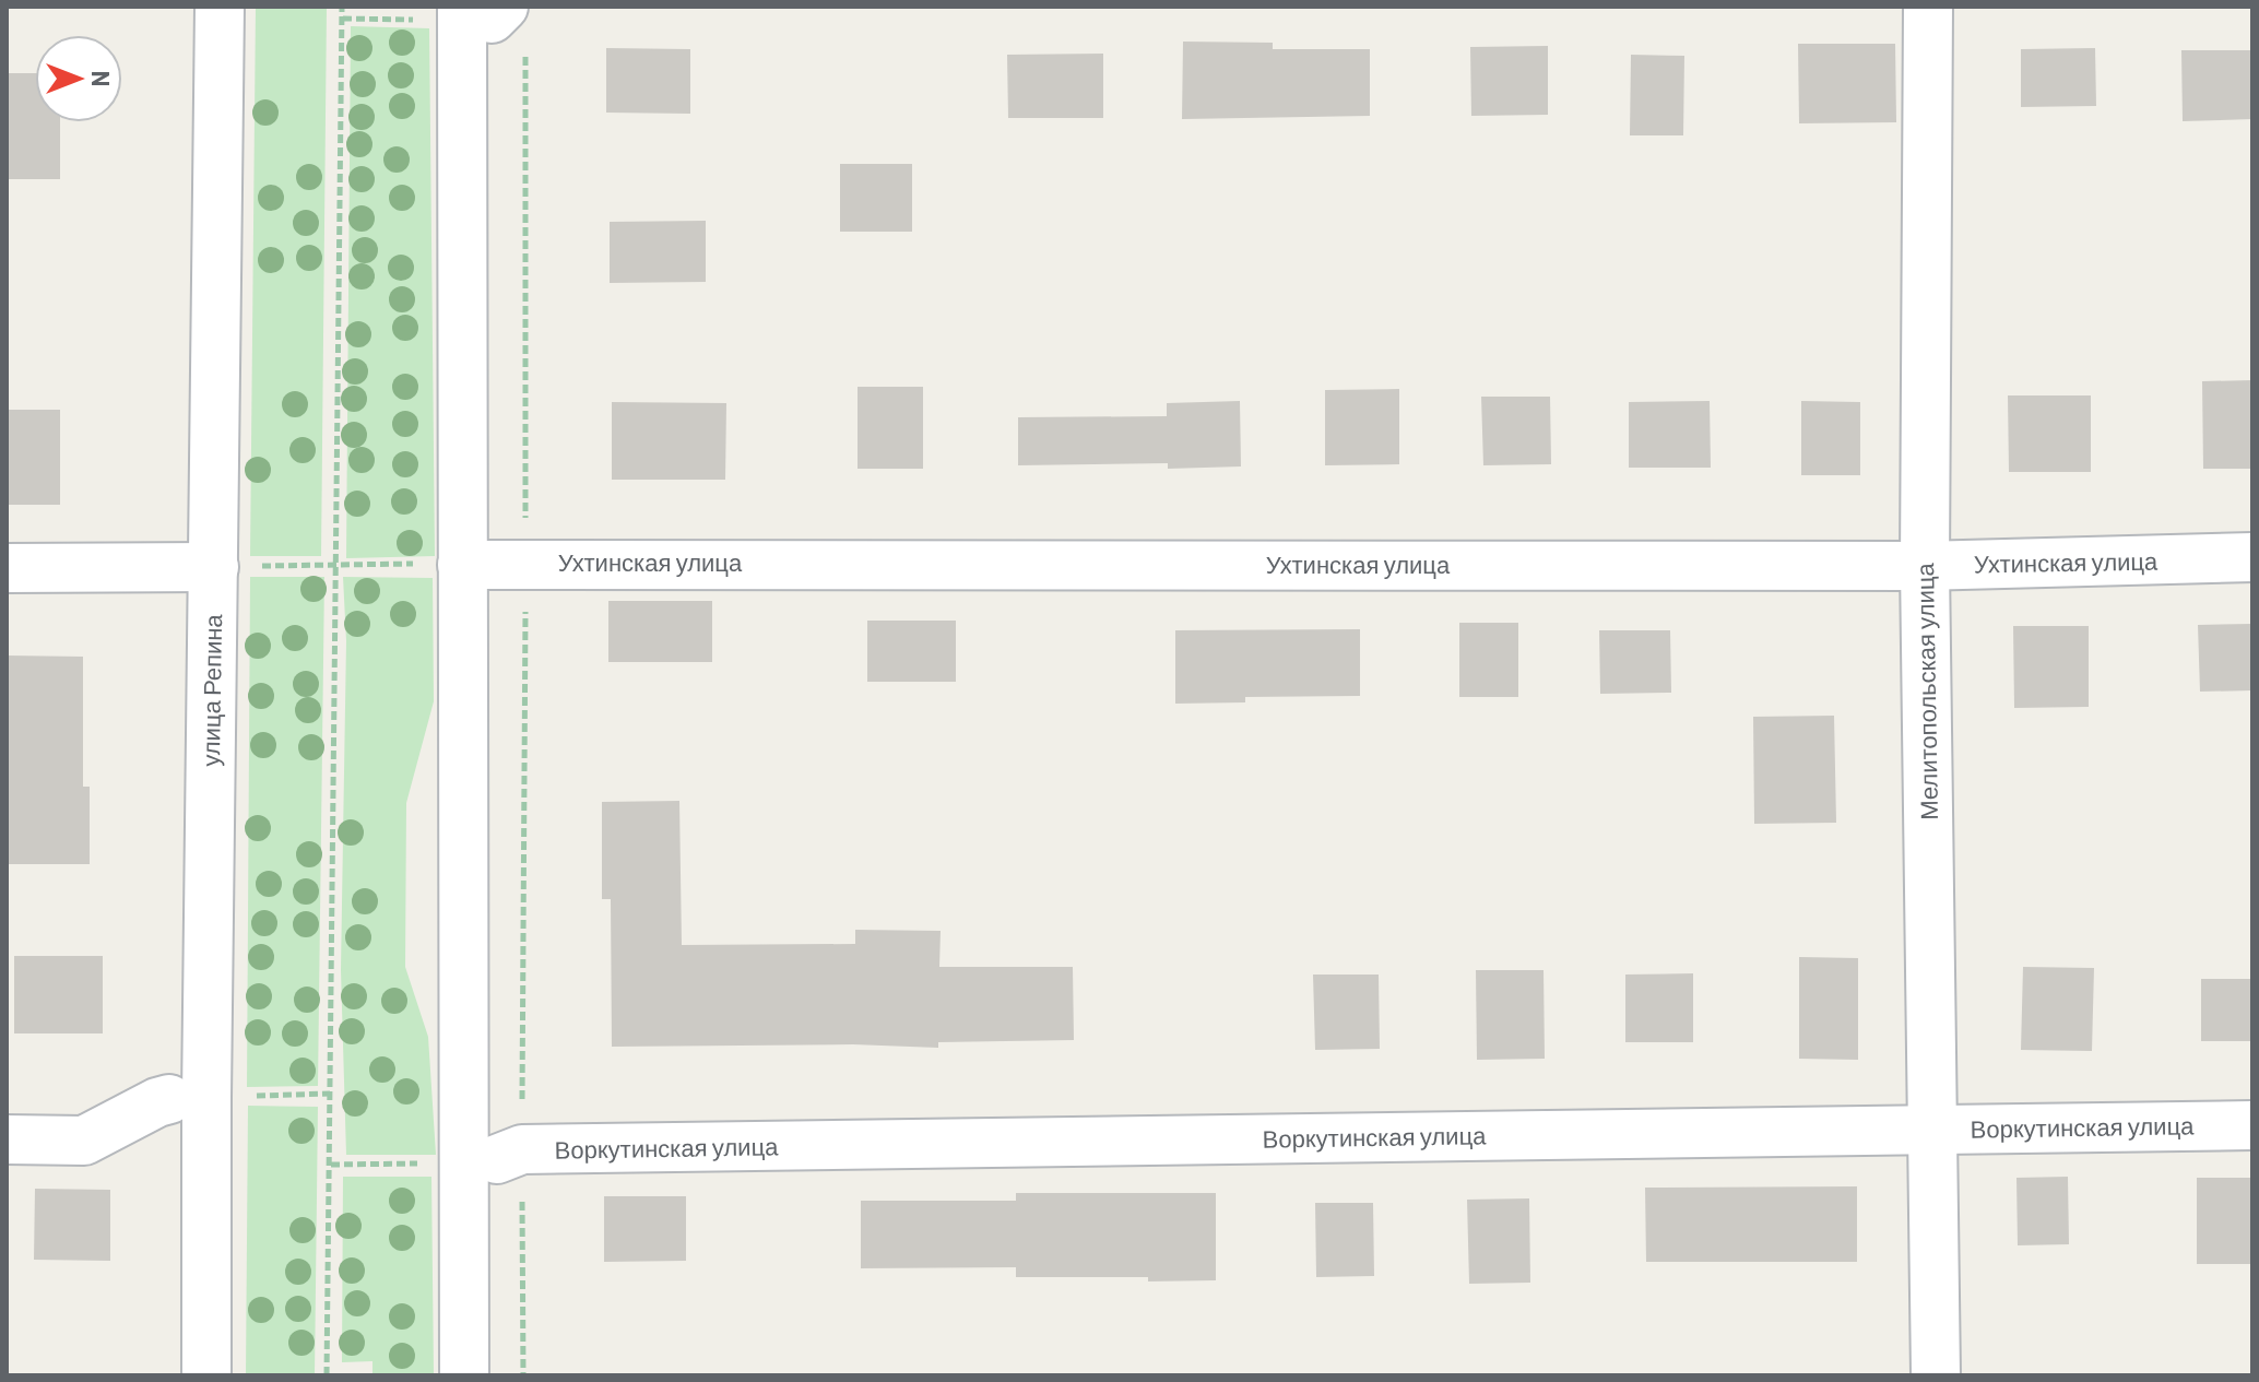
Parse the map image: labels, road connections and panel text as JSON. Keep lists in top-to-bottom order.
{
  "streets": {
    "street": [
      "Ухтинская улица",
      "улица Репина",
      "Мелитопольская улица",
      "Воркутинская улица"
    ]
  },
  "crossings": [
    ["Ухтинская улица", "Мелитопольская улица"],
    ["Мелитопольская улица", "Воркутинская улица"]
  ],
  "north": "right"
}
